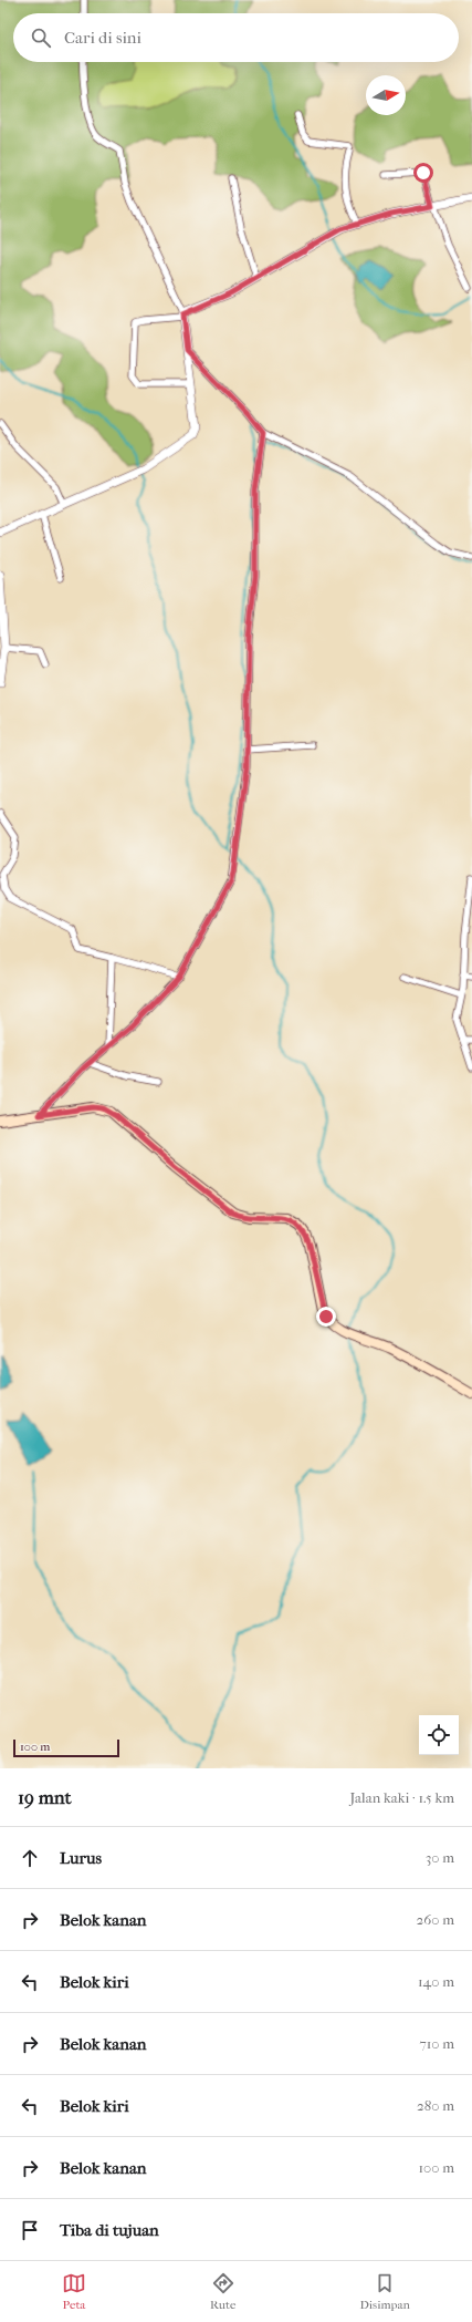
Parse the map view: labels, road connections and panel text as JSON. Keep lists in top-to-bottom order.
{
  "scale_bar": "100 m",
  "north": "right",
  "page": {
    "search": "Cari di sini",
    "scale": "100 m",
    "heading": ["19 mnt", "Jalan kaki · 1.5 km"],
    "list": [
      ["Lurus", "30 m"],
      ["Belok kanan", "260 m"],
      ["Belok kiri", "140 m"],
      ["Belok kanan", "710 m"],
      ["Belok kiri", "280 m"],
      ["Belok kanan", "100 m"],
      "Tiba di tujuan"
    ],
    "nav": ["Peta", "Rute", "Disimpan"]
  }
}
